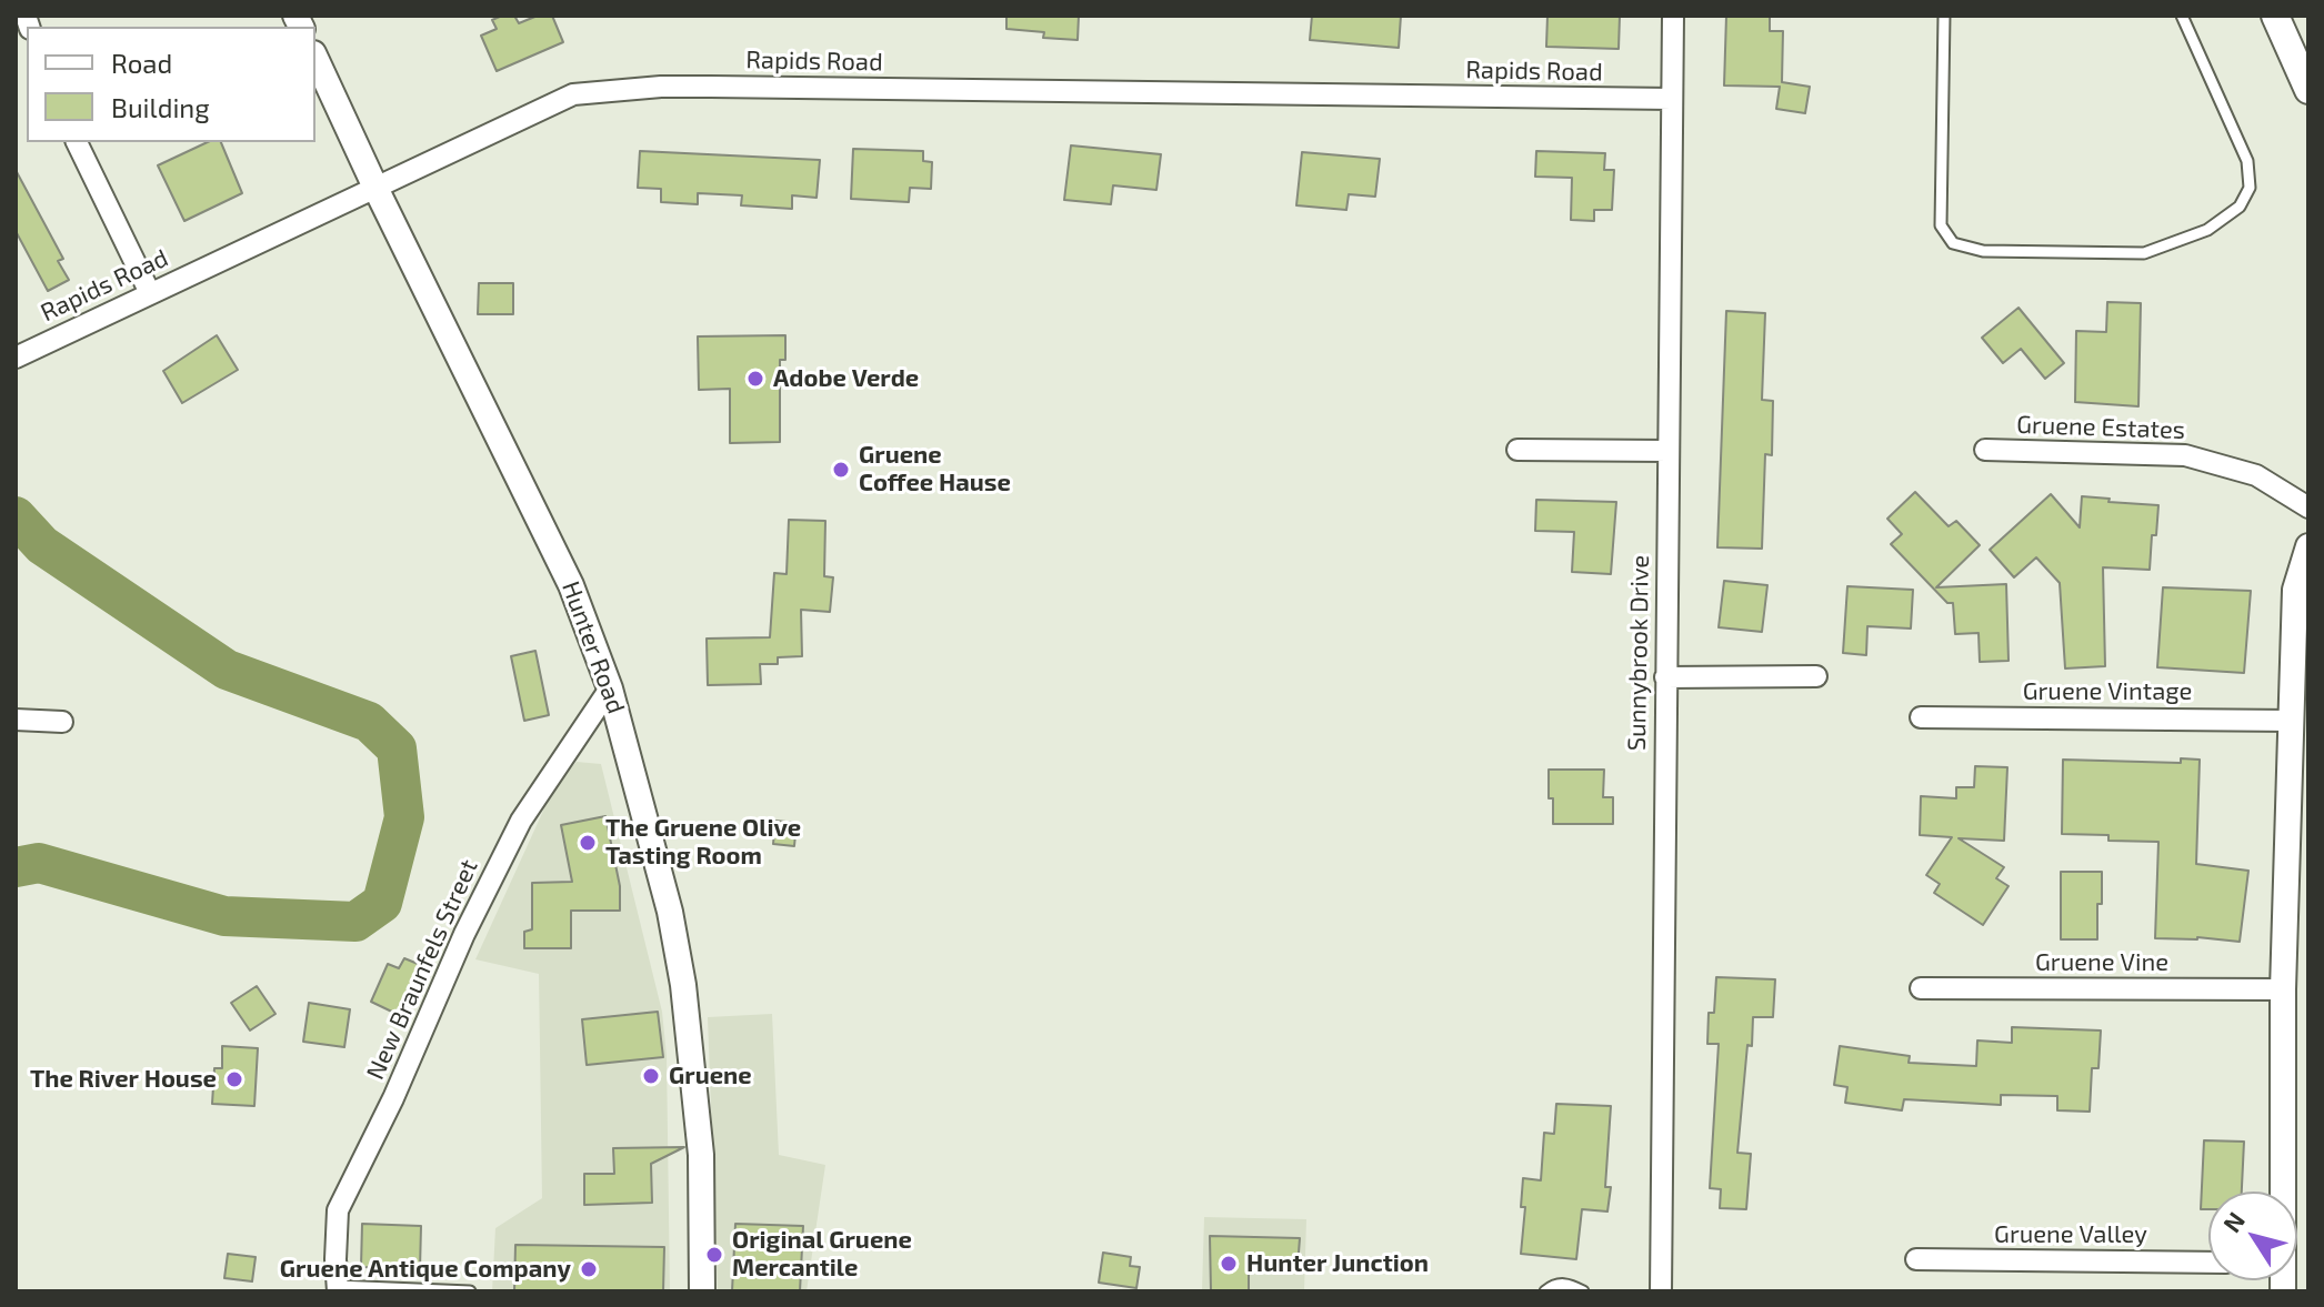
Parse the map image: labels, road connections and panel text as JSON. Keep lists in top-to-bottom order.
{
  "streets": {
    "street": [
      "Rapids Road",
      "Gruene Estates",
      "Hunter Road",
      "Sunnybrook Drive",
      "Gruene Vintage",
      "Gruene Vine",
      "New Braunfels Street",
      "Gruene Valley"
    ]
  },
  "crossings": [
    ["Rapids Road", "Hunter Road"],
    ["Rapids Road", "Sunnybrook Drive"],
    ["Hunter Road", "New Braunfels Street"]
  ],
  "places": [
    "Adobe Verde",
    "Gruene Coffee Hause",
    "The Gruene Olive Tasting Room",
    "Gruene",
    "The River House",
    "Original Gruene Mercantile",
    "Hunter Junction",
    "Gruene Antique Company"
  ],
  "legend": ["Road", "Building"],
  "north": "top left"
}
